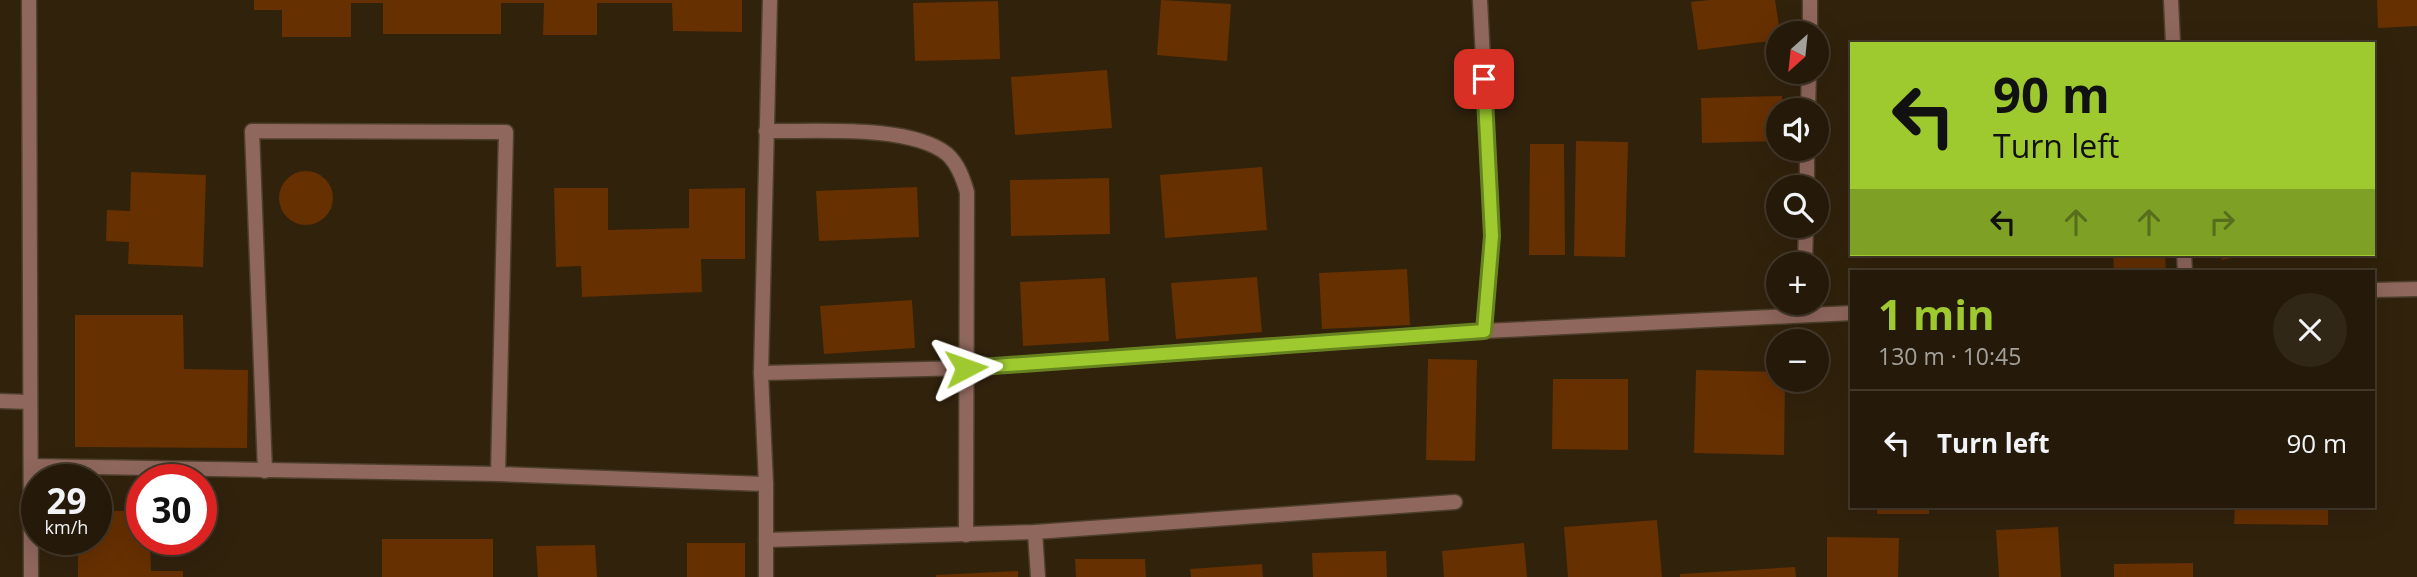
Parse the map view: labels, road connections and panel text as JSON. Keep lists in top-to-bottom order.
{
  "north": "bottom left",
  "page": {
    "map_buttons": ["+", "−"],
    "turn": ["90 m", "Turn left"],
    "heading": ["1 min", "130 m · 10:45"],
    "list": [
      {
        "name": "Turn left",
        "value": "90 m"
      }
    ],
    "speed": "29 km/h",
    "limit": "30"
  }
}
